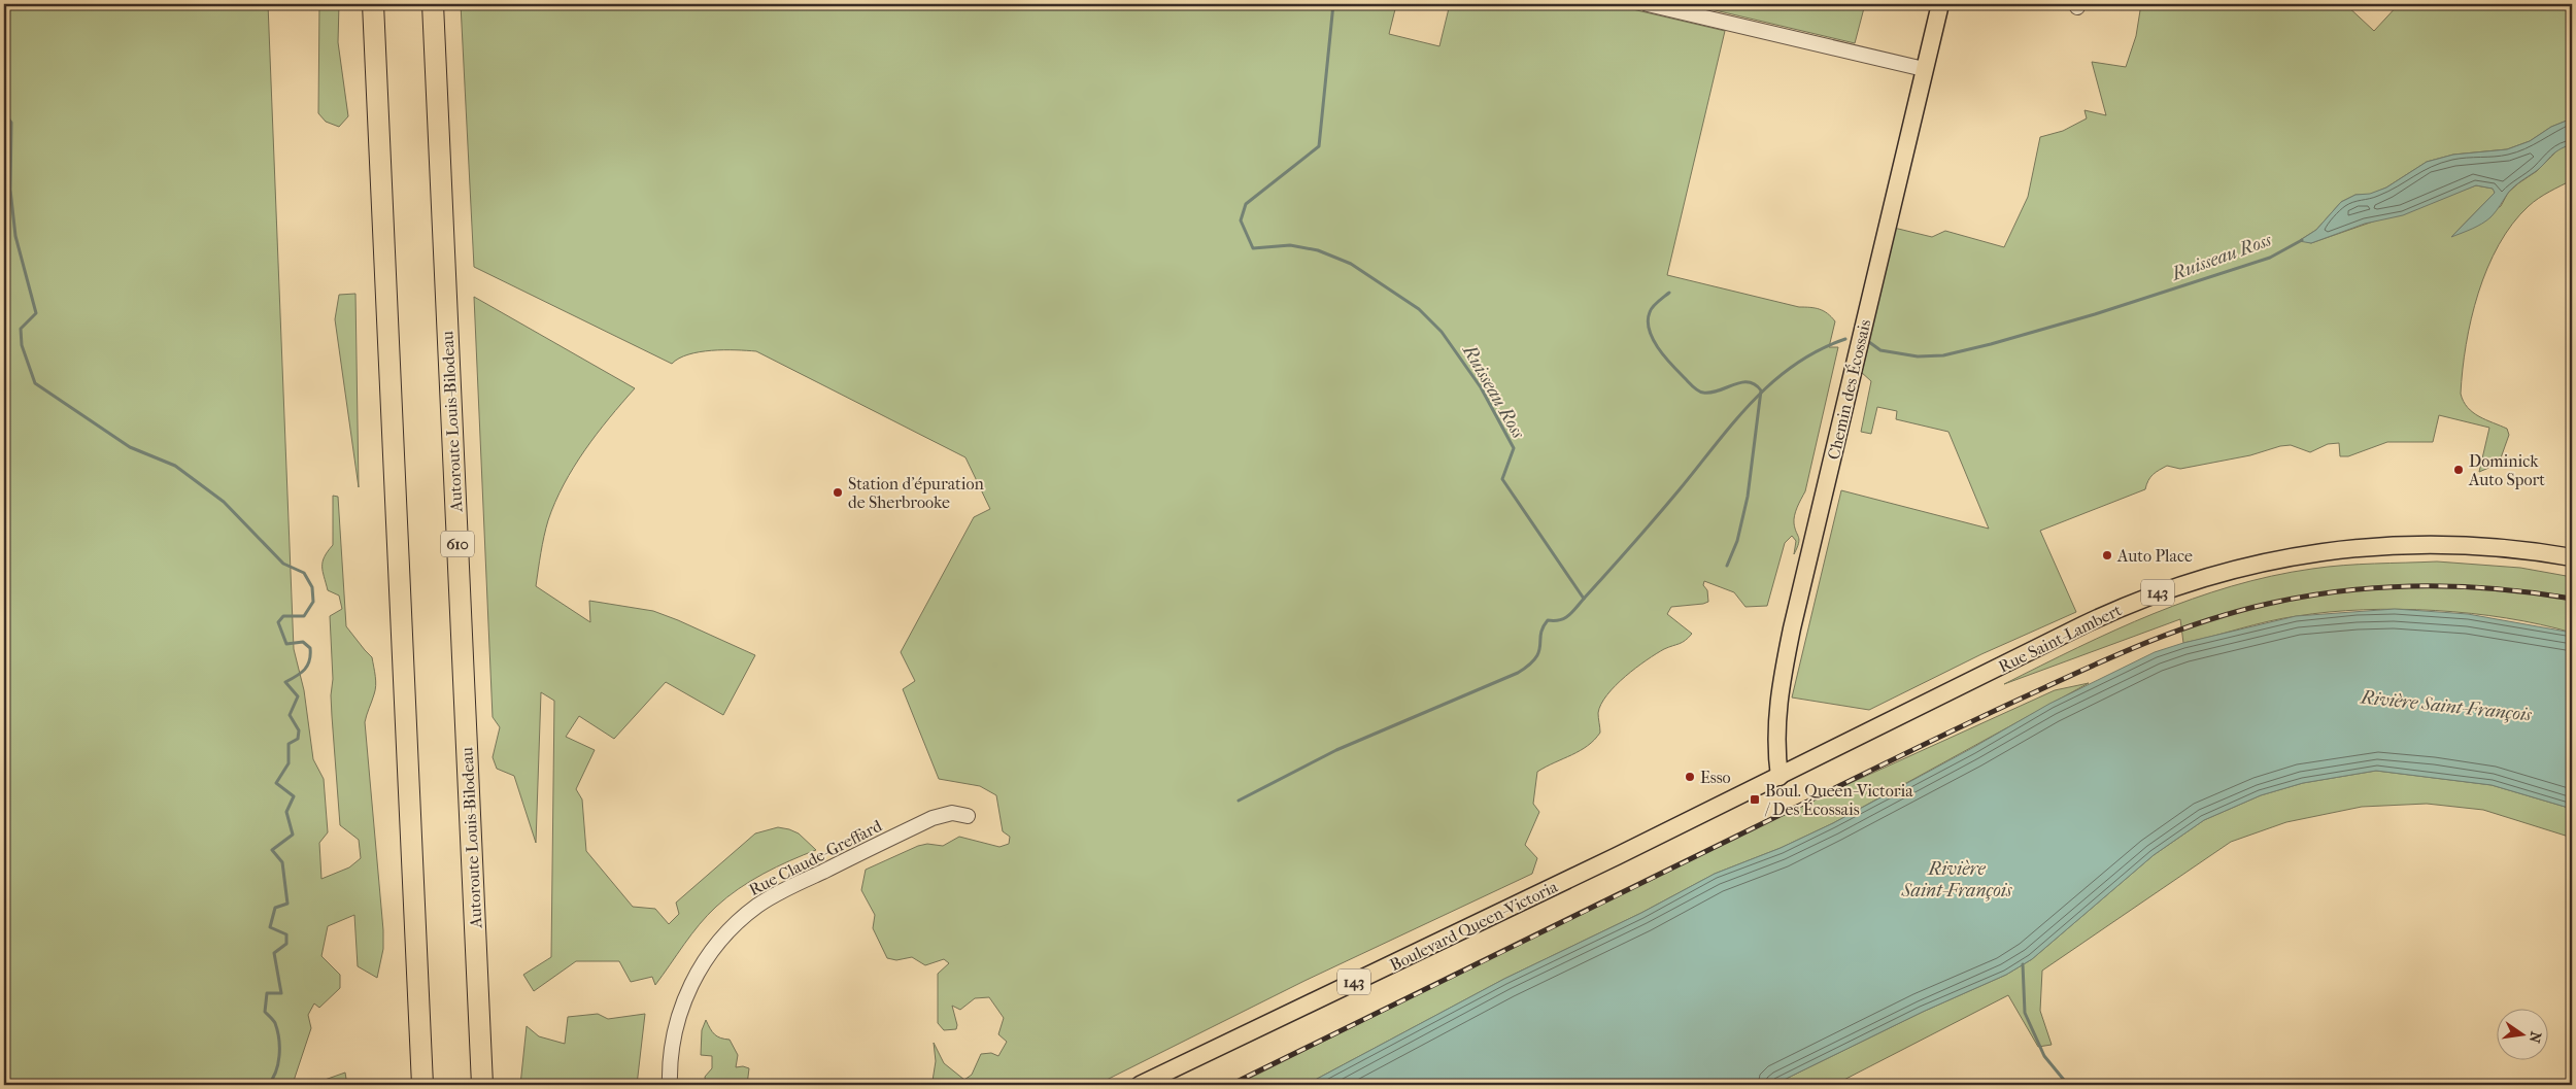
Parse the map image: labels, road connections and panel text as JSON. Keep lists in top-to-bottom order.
{
  "streets": {
    "highway": ["Autoroute Louis-Bilodeau", "610"],
    "main road": [
      "Chemin des Écossais",
      "143",
      "Rue Saint-Lambert",
      "Boulevard Queen-Victoria"
    ],
    "street": ["Rue Claude-Greffard"]
  },
  "crossings": [
    ["Chemin des Écossais", "Rue Saint-Lambert"],
    ["Chemin des Écossais", "Boulevard Queen-Victoria"],
    ["Rue Saint-Lambert", "Boulevard Queen-Victoria"]
  ],
  "water": ["Ruisseau Ross", "Rivière Saint-François"],
  "places": {
    "other": [
      "Dominick Auto Sport",
      "Station d'épuration de Sherbrooke",
      "Auto Place",
      "Esso"
    ],
    "transit": ["Boul. Queen-Victoria / Des Écossais"]
  },
  "north": "right"
}
